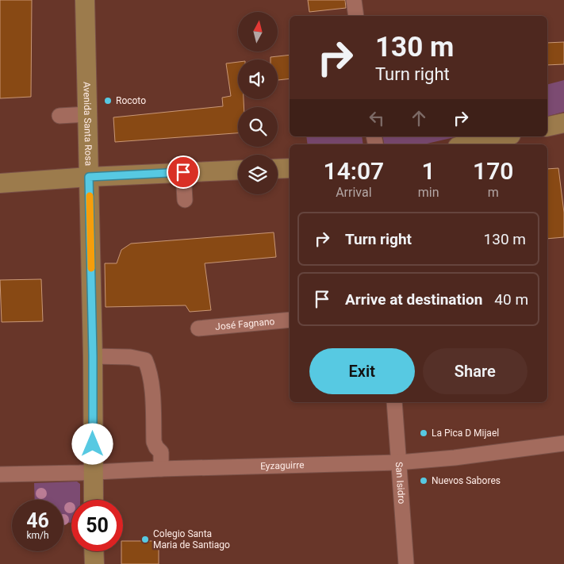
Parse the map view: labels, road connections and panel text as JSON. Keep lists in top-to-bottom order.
{
  "streets": {
    "main road": ["Avenida Santa Rosa"],
    "street": ["José Fagnano", "Eyzaguirre", "San Isidro"]
  },
  "crossings": [
    ["Avenida Santa Rosa", "Eyzaguirre"],
    ["Eyzaguirre", "San Isidro"]
  ],
  "places": [
    "Rocoto",
    "La Pica D Mijael",
    "Nuevos Sabores",
    "Colegio Santa Maria de Santiago"
  ],
  "north": "top",
  "page": {
    "turn": ["130 m", "Turn right"],
    "eta": [
      "14:07",
      "Arrival",
      "1",
      "min",
      "170",
      "m"
    ],
    "list": [
      {
        "name": "Turn right",
        "value": "130 m"
      },
      {
        "name": "Arrive at destination",
        "value": "40 m"
      }
    ],
    "buttons": ["Exit", "Share"],
    "speed": "46 km/h",
    "limit": "50"
  }
}
